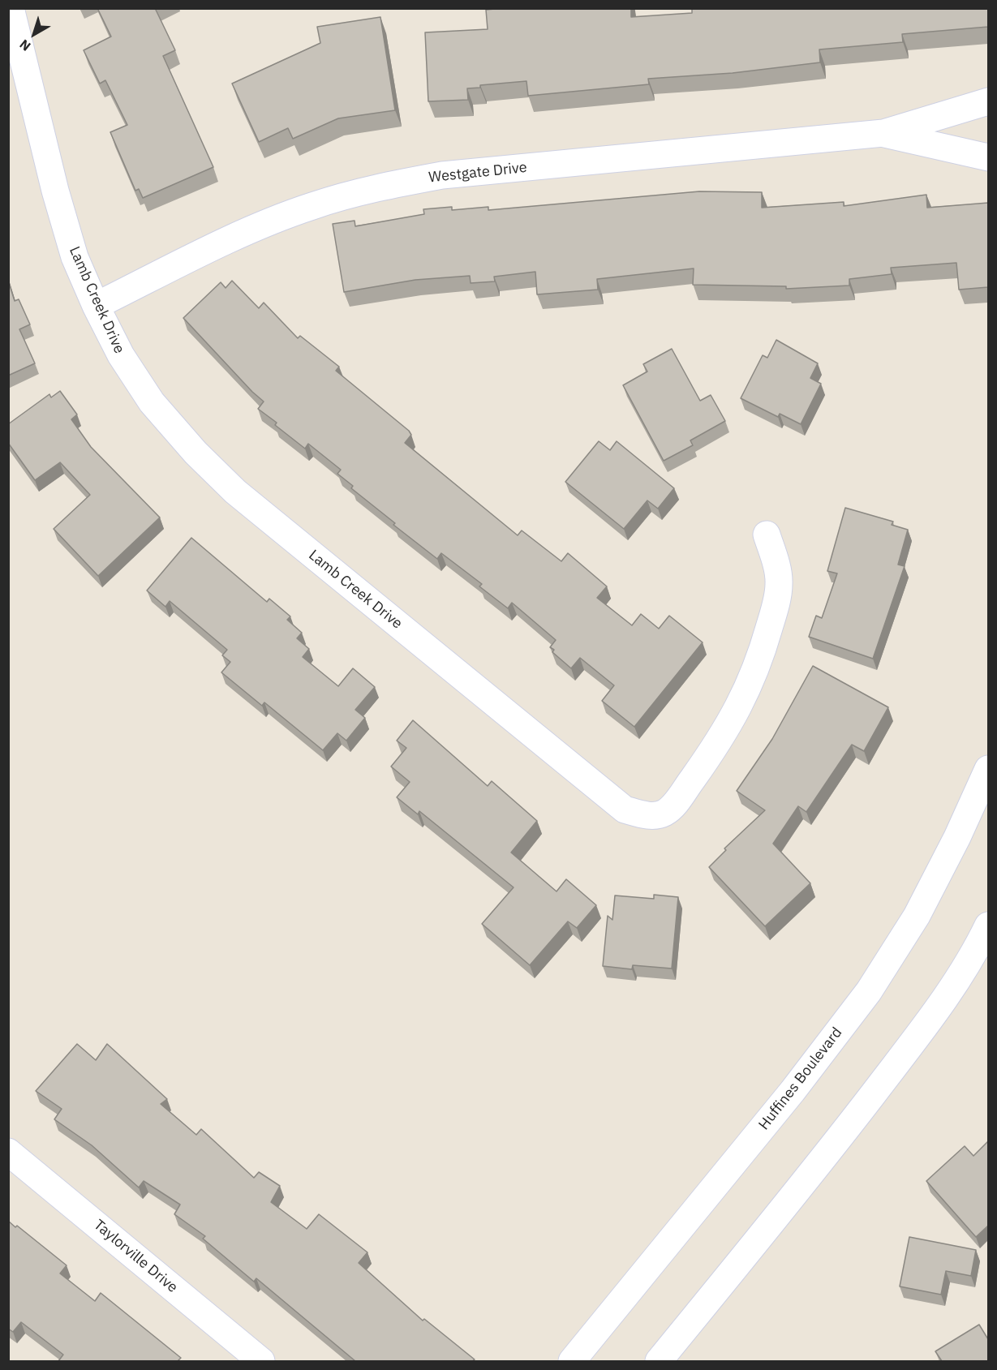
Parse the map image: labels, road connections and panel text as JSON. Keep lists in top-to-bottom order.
{
  "streets": {
    "street": [
      "Westgate Drive",
      "Lamb Creek Drive",
      "Huffines Boulevard",
      "Taylorville Drive"
    ]
  },
  "crossings": [
    ["Westgate Drive", "Lamb Creek Drive"]
  ],
  "north": "bottom left"
}
